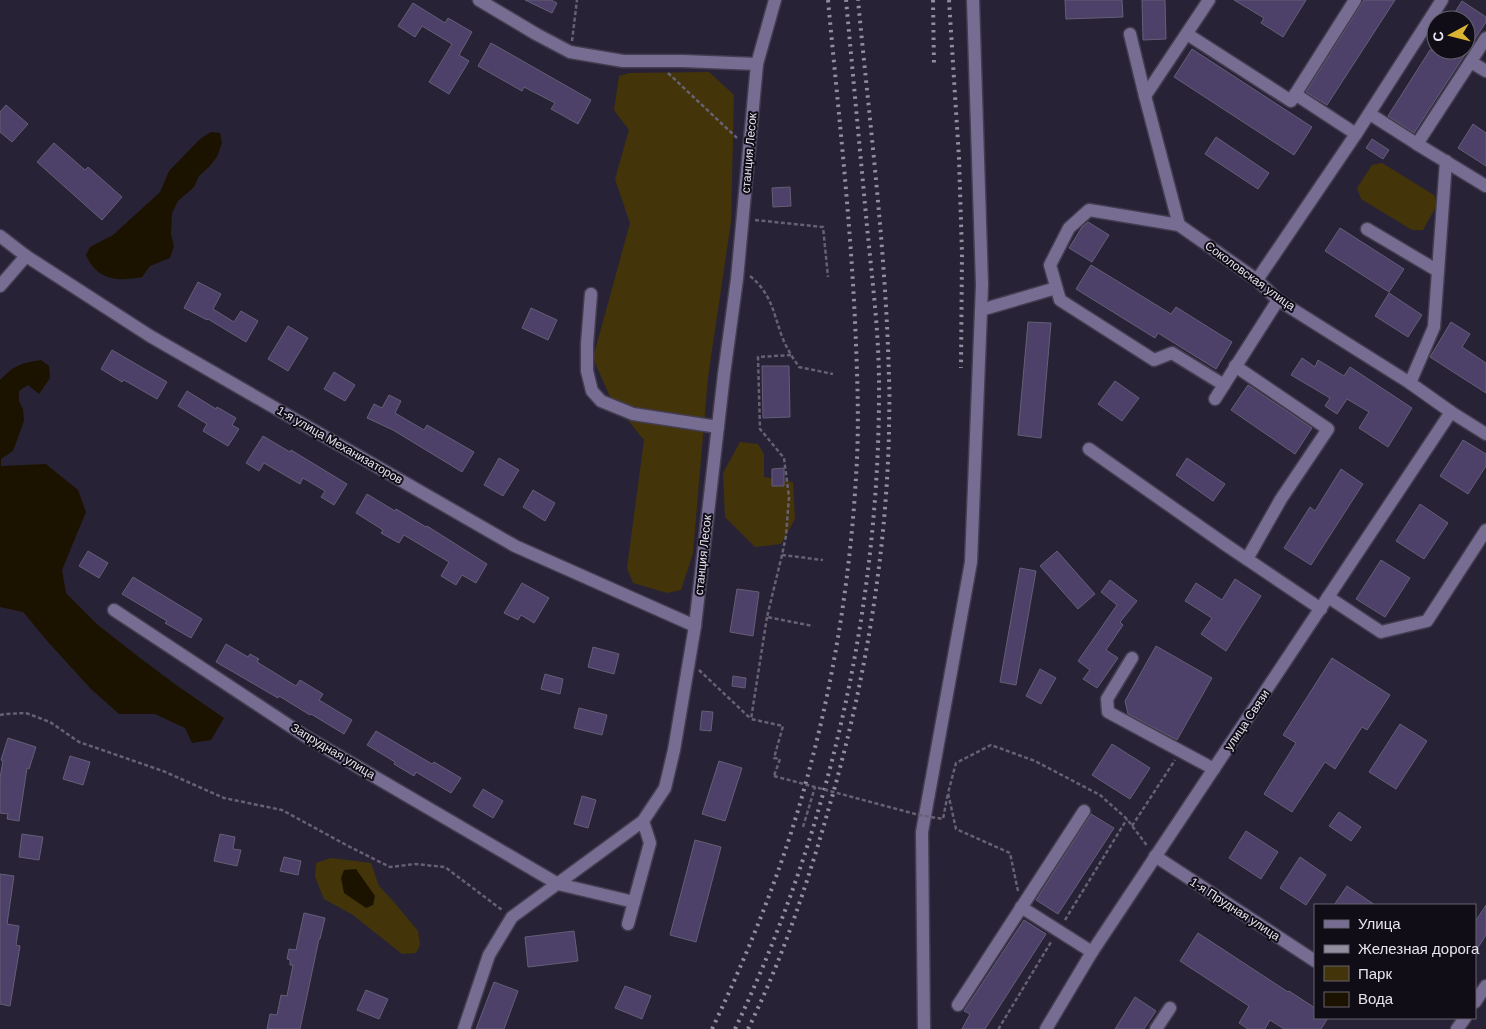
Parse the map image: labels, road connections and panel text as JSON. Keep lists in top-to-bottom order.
{
  "streets": {
    "street": [
      "станция Лесок",
      "Соколовская улица",
      "1-я улица Механизаторов",
      "улица Связи",
      "Запрудная улица",
      "1-я Прудная улица"
    ]
  },
  "crossings": [
    ["станция Лесок", "1-я улица Механизаторов"],
    ["станция Лесок", "Запрудная улица"],
    ["Соколовская улица", "улица Связи"],
    ["улица Связи", "1-я Прудная улица"]
  ],
  "legend": [
    "Улица",
    "Железная дорога",
    "Парк",
    "Вода"
  ],
  "north": "left"
}
